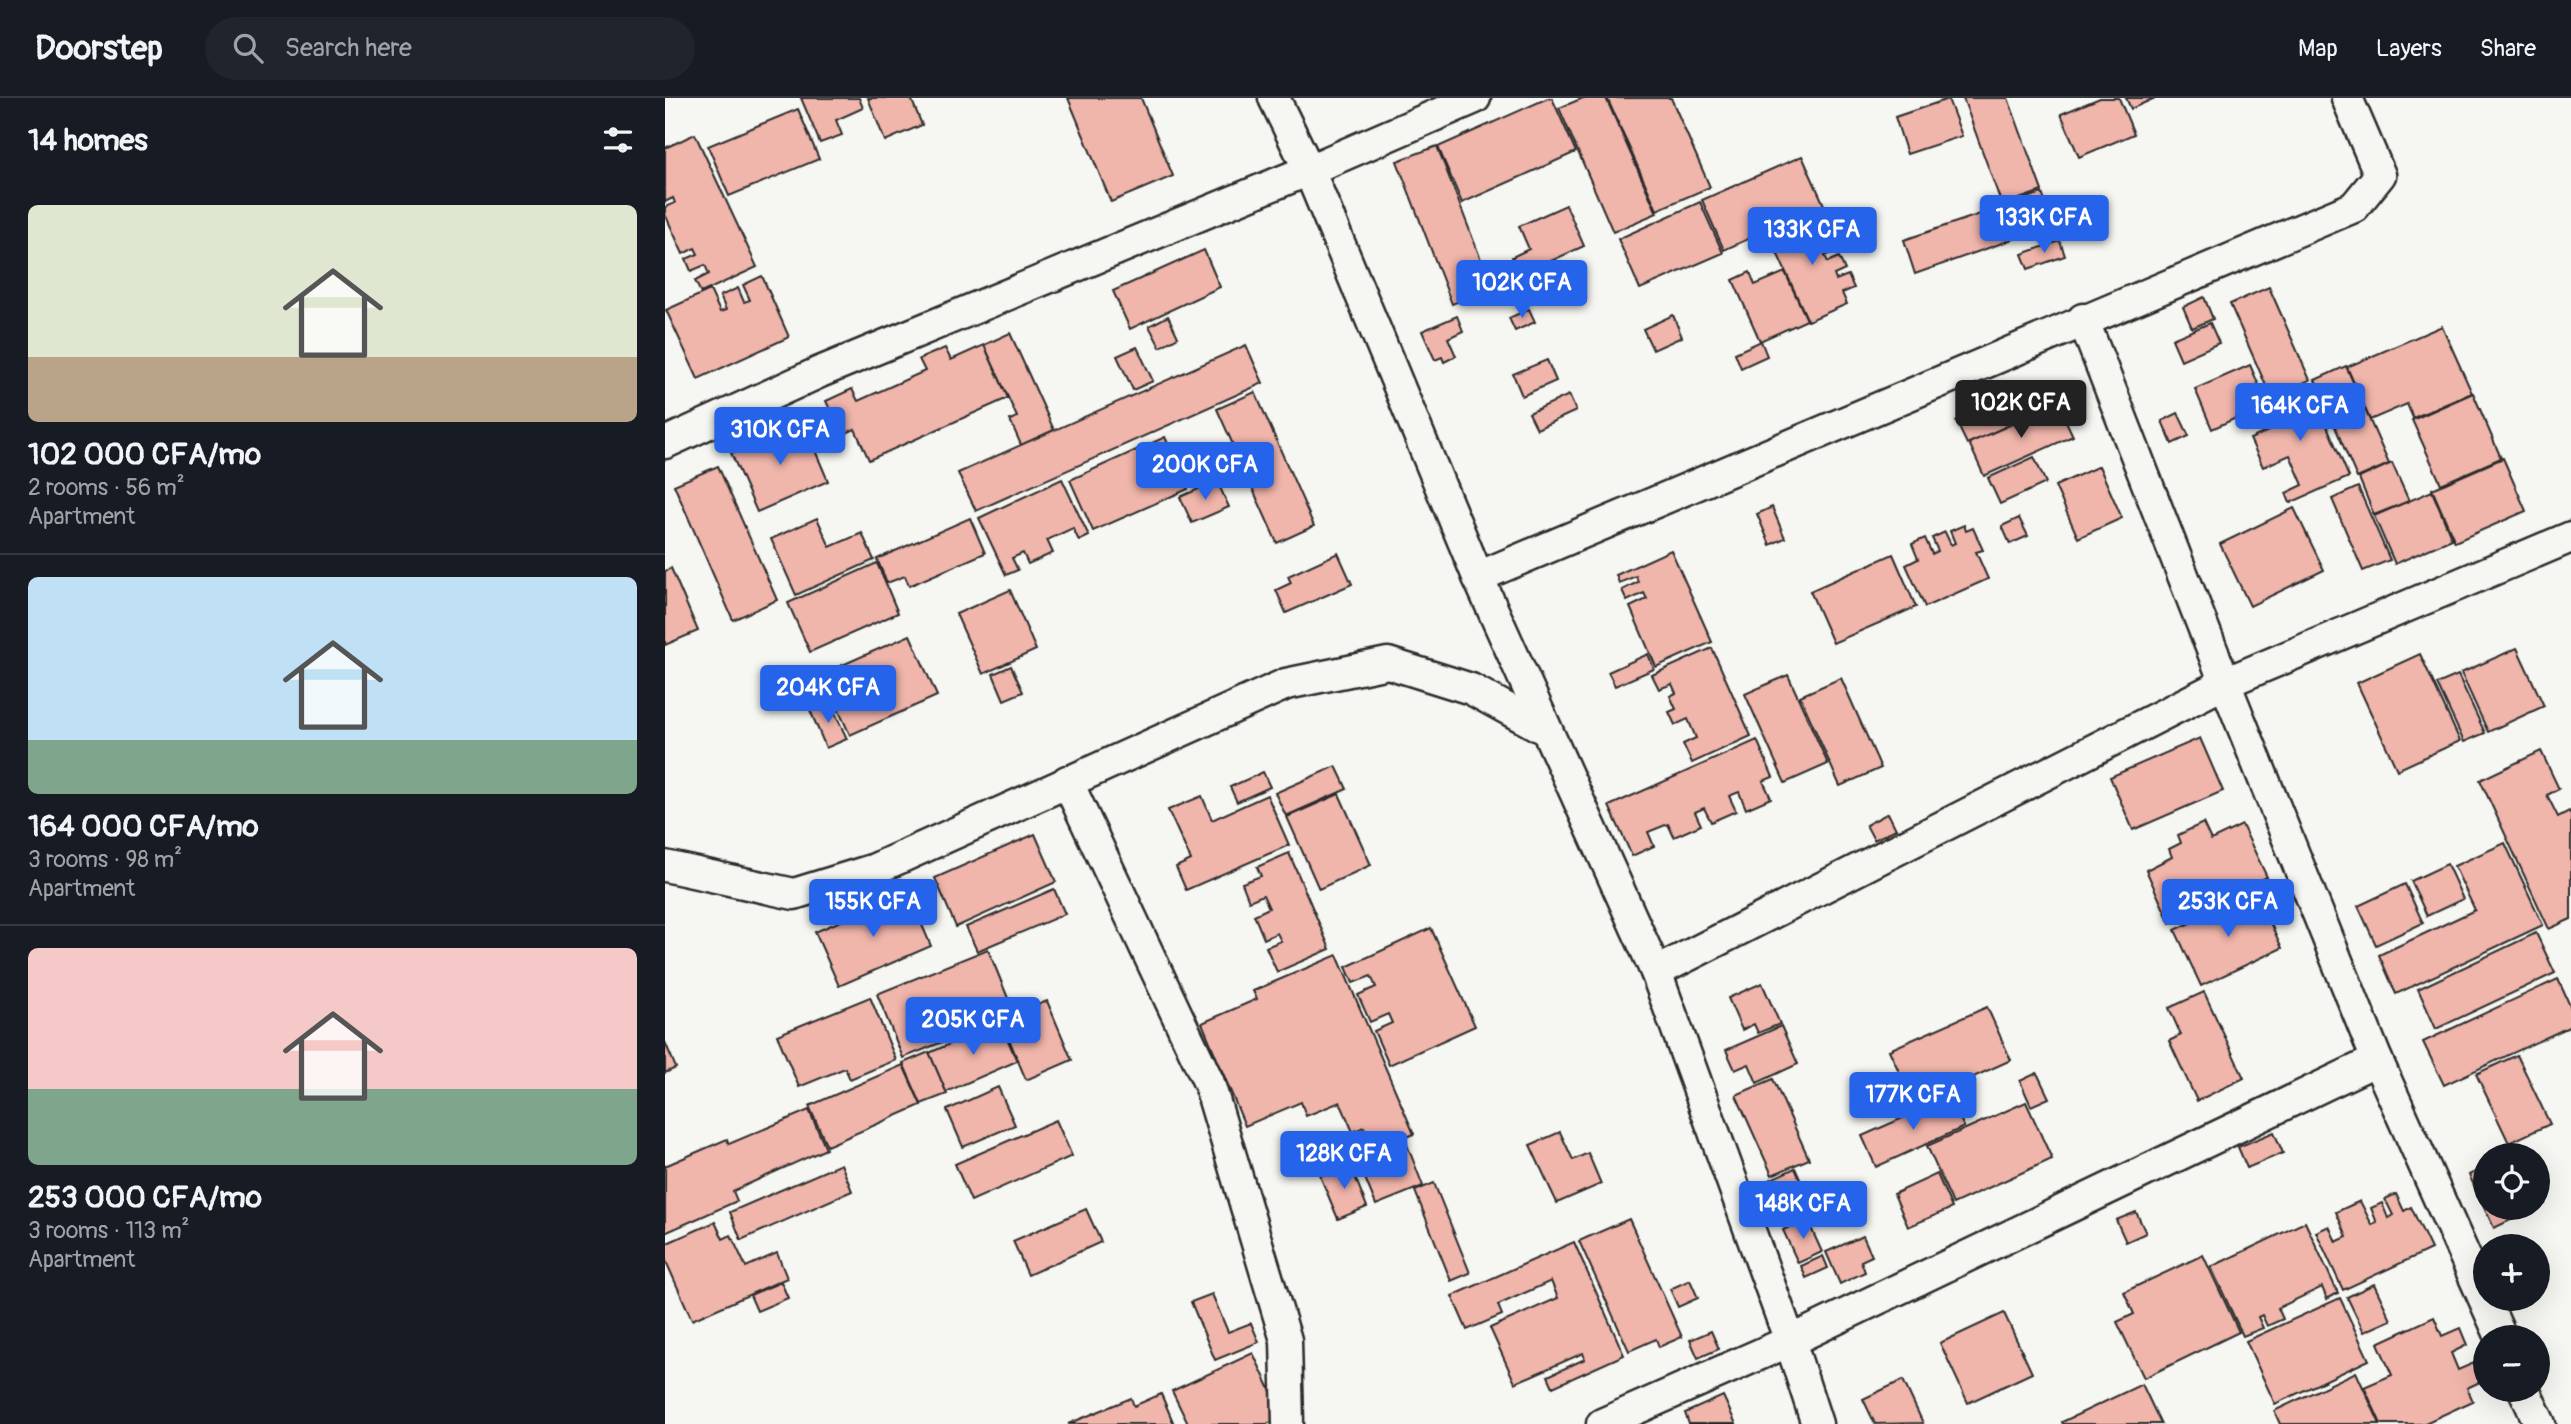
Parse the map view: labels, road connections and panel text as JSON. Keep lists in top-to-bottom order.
{
  "page": {
    "header": "Doorstep",
    "search": "Search here",
    "nav": ["Map", "Layers", "Share"],
    "heading": "14 homes",
    "list": [
      {
        "name": "102 000 CFA/mo",
        "note": "2 rooms · 56 m² · Apartment"
      },
      {
        "name": "164 000 CFA/mo",
        "note": "3 rooms · 98 m² · Apartment"
      },
      {
        "name": "253 000 CFA/mo",
        "note": "3 rooms · 113 m² · Apartment"
      }
    ],
    "price": [
      "133K CFA",
      "133K CFA",
      "102K CFA",
      "102K CFA",
      "164K CFA",
      "310K CFA",
      "200K CFA",
      "204K CFA",
      "155K CFA",
      "253K CFA",
      "205K CFA",
      "177K CFA",
      "128K CFA",
      "148K CFA"
    ],
    "map_buttons": ["+", "−"]
  }
}
